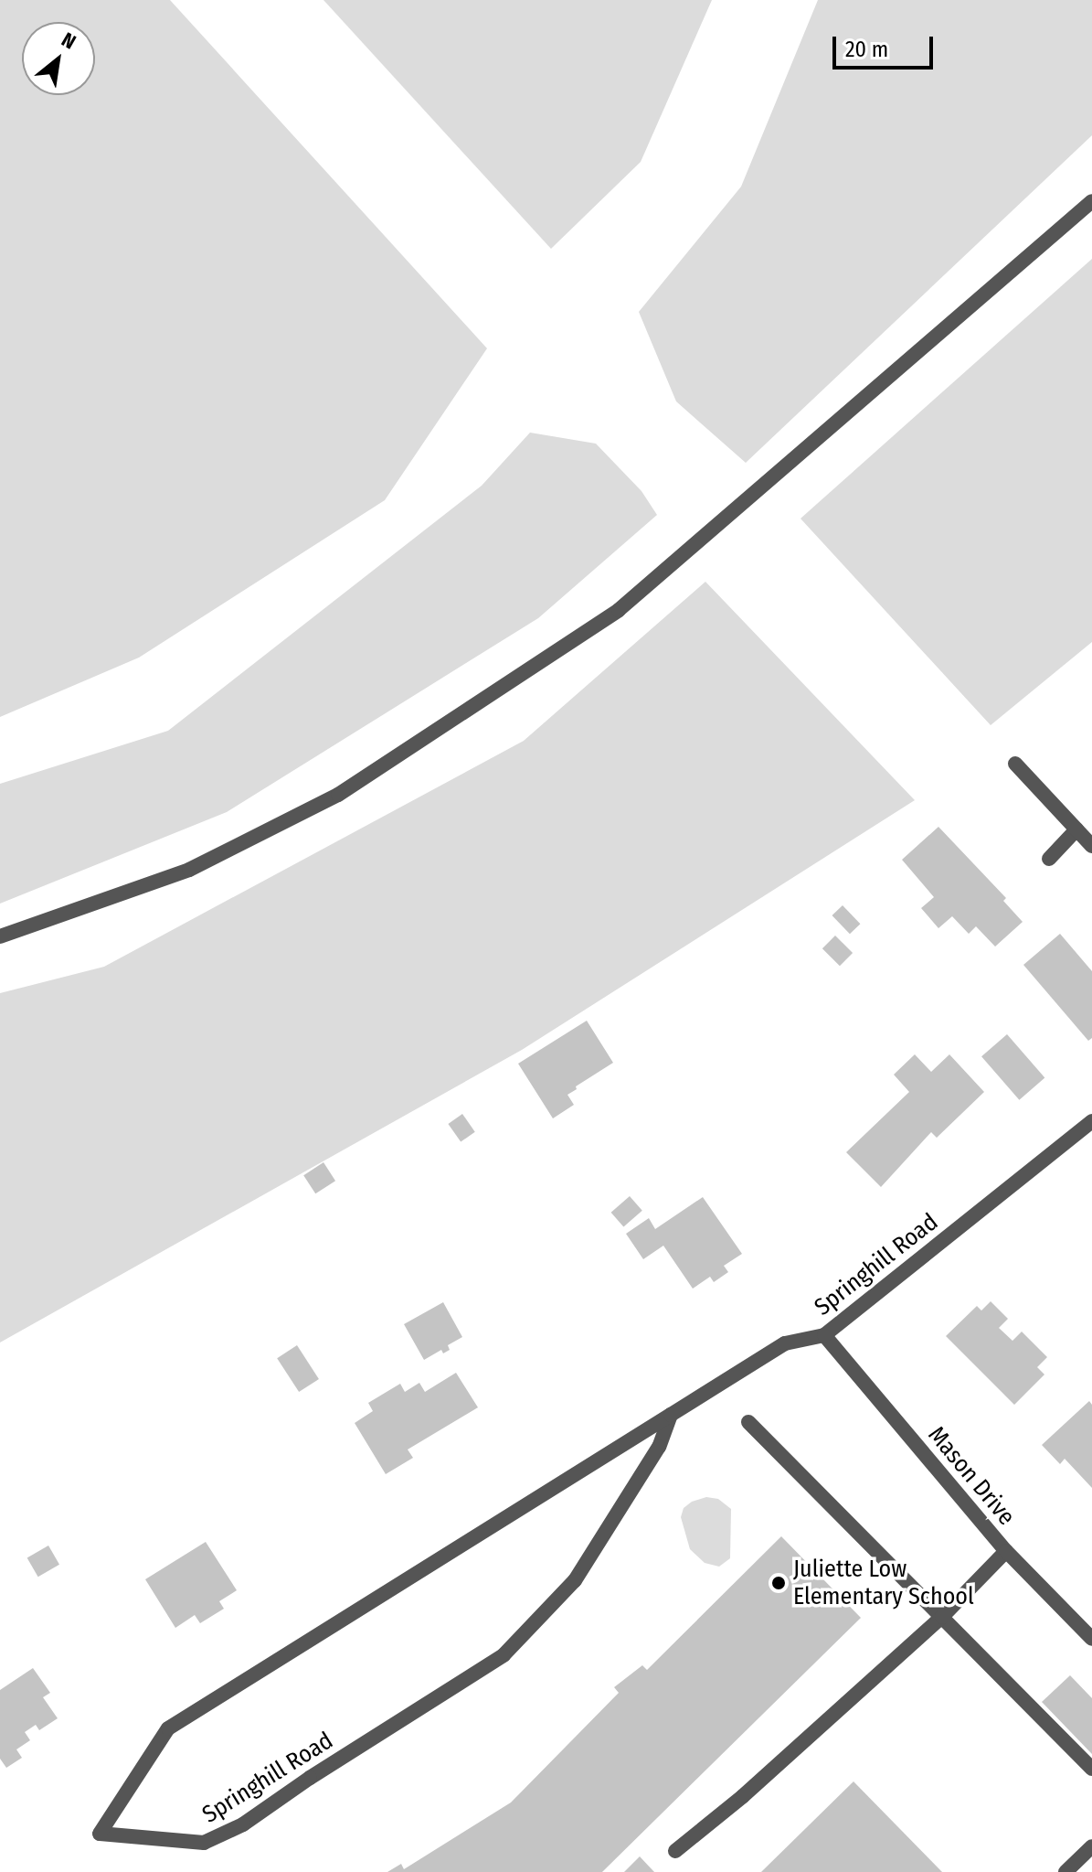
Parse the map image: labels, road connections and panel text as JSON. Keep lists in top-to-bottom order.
{
  "streets": {
    "street": ["Springhill Road", "Mason Drive"]
  },
  "crossings": [
    ["Springhill Road", "Mason Drive"]
  ],
  "places": ["Juliette Low Elementary School"],
  "scale_bar": "20 m",
  "north": "top right"
}
